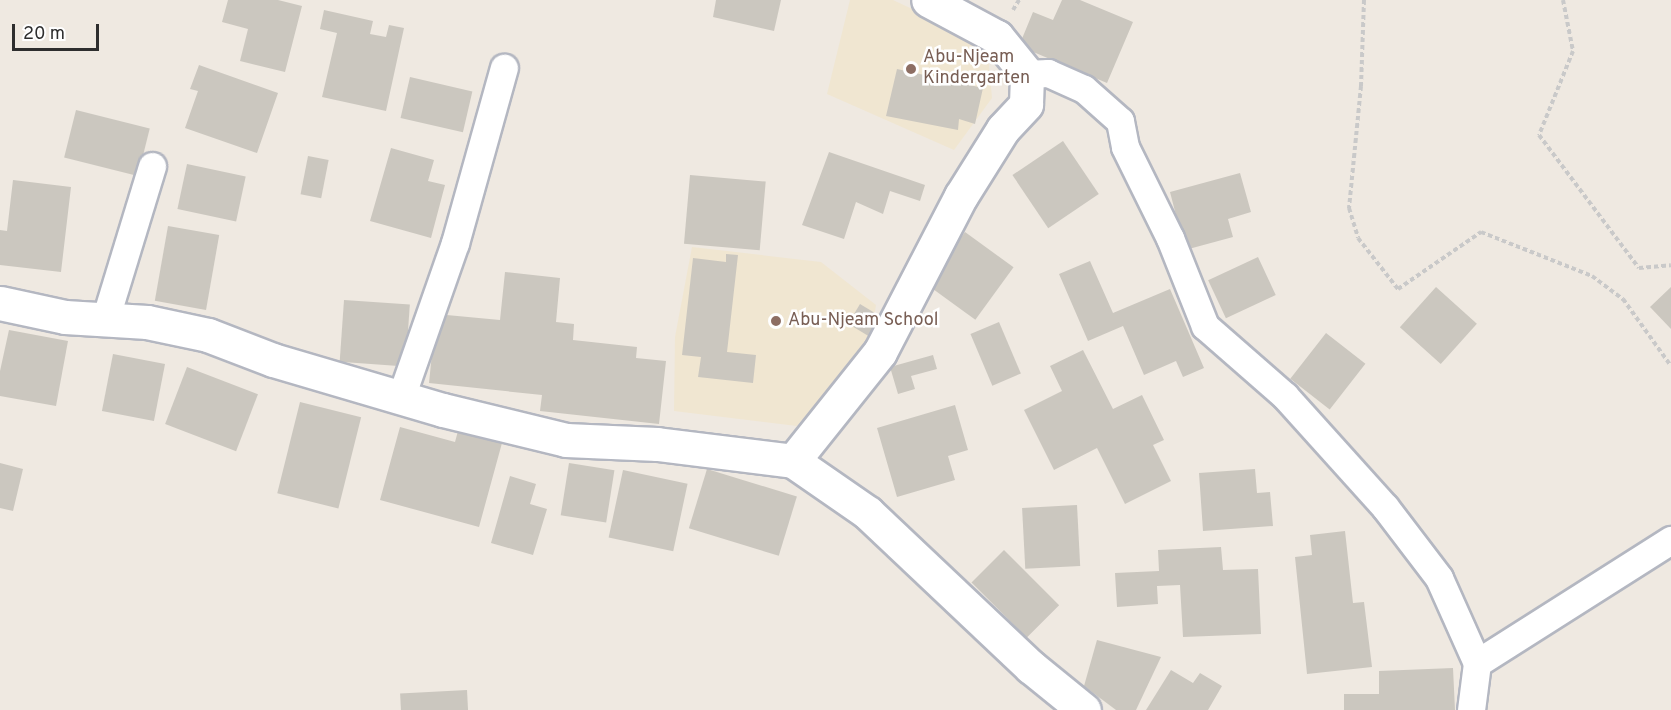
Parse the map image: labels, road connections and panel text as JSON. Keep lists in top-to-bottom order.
{
  "places": ["Abu-Njeam Kindergarten", "Abu-Njeam School"],
  "scale_bar": "20 m"
}
